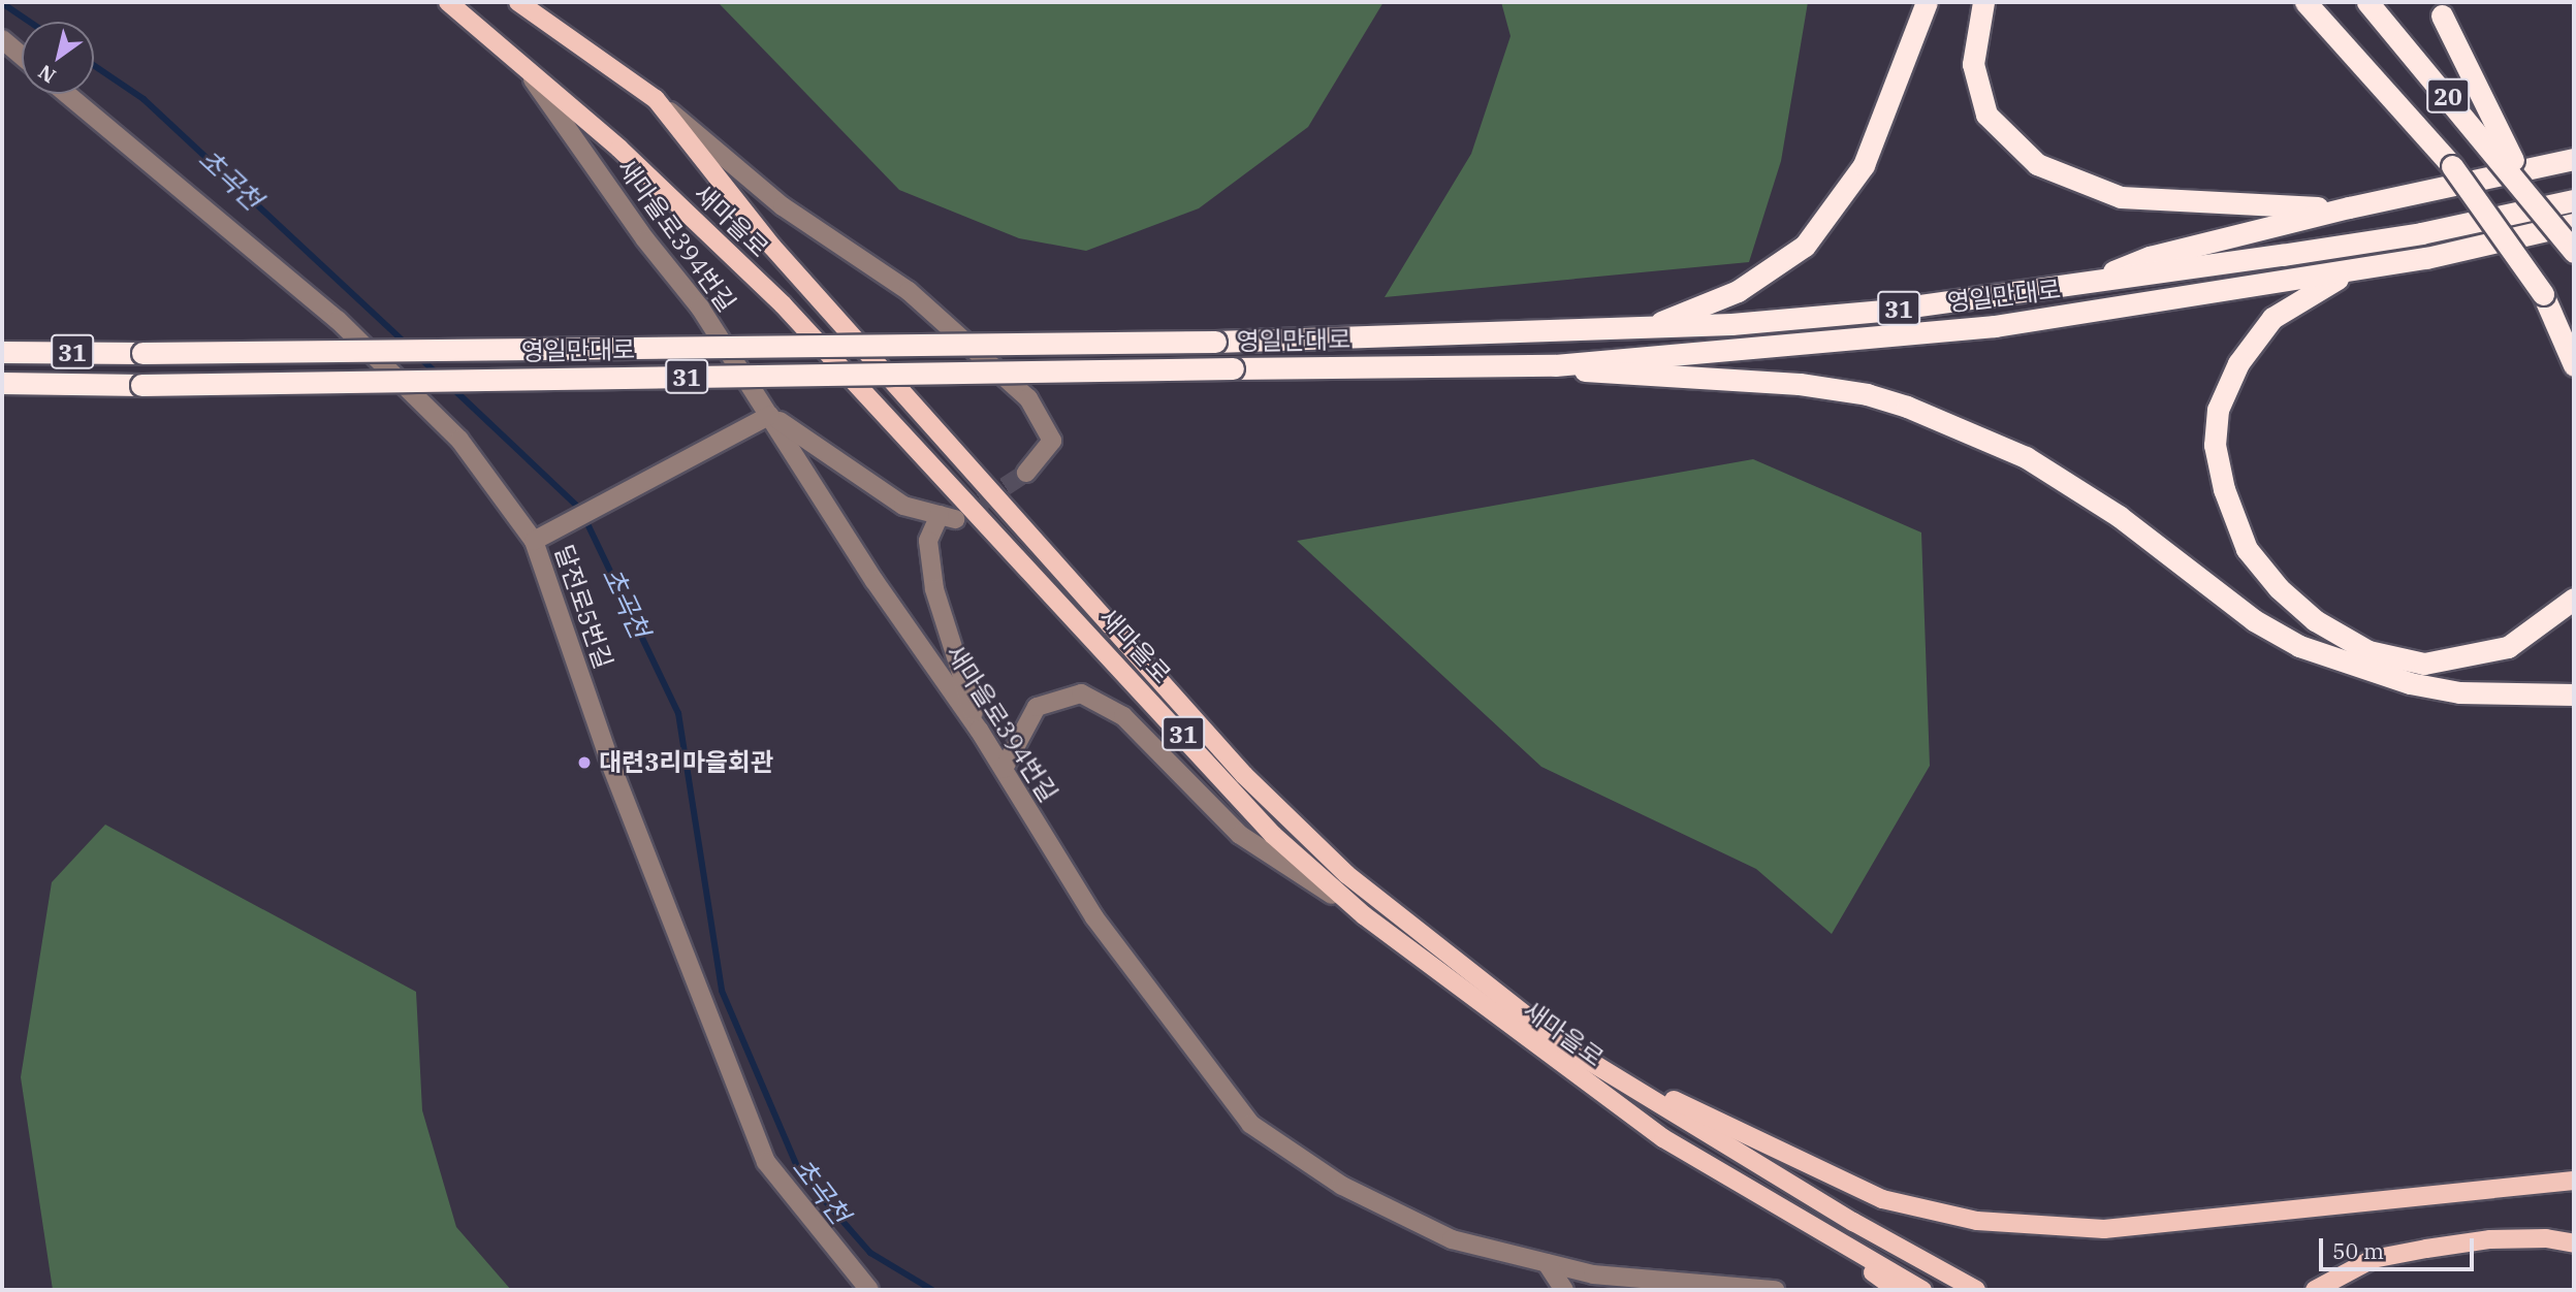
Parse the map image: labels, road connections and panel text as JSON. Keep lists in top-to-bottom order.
{
  "streets": {
    "highway": ["20", "영일만대로", "31"],
    "main road": ["새마을로"],
    "street": ["새마을로394번길", "달전로5번길"]
  },
  "crossings": [
    ["새마을로", "새마을로394번길"]
  ],
  "water": ["초곡천"],
  "places": ["대련3리마을회관"],
  "scale_bar": "50 m",
  "north": "bottom left"
}
